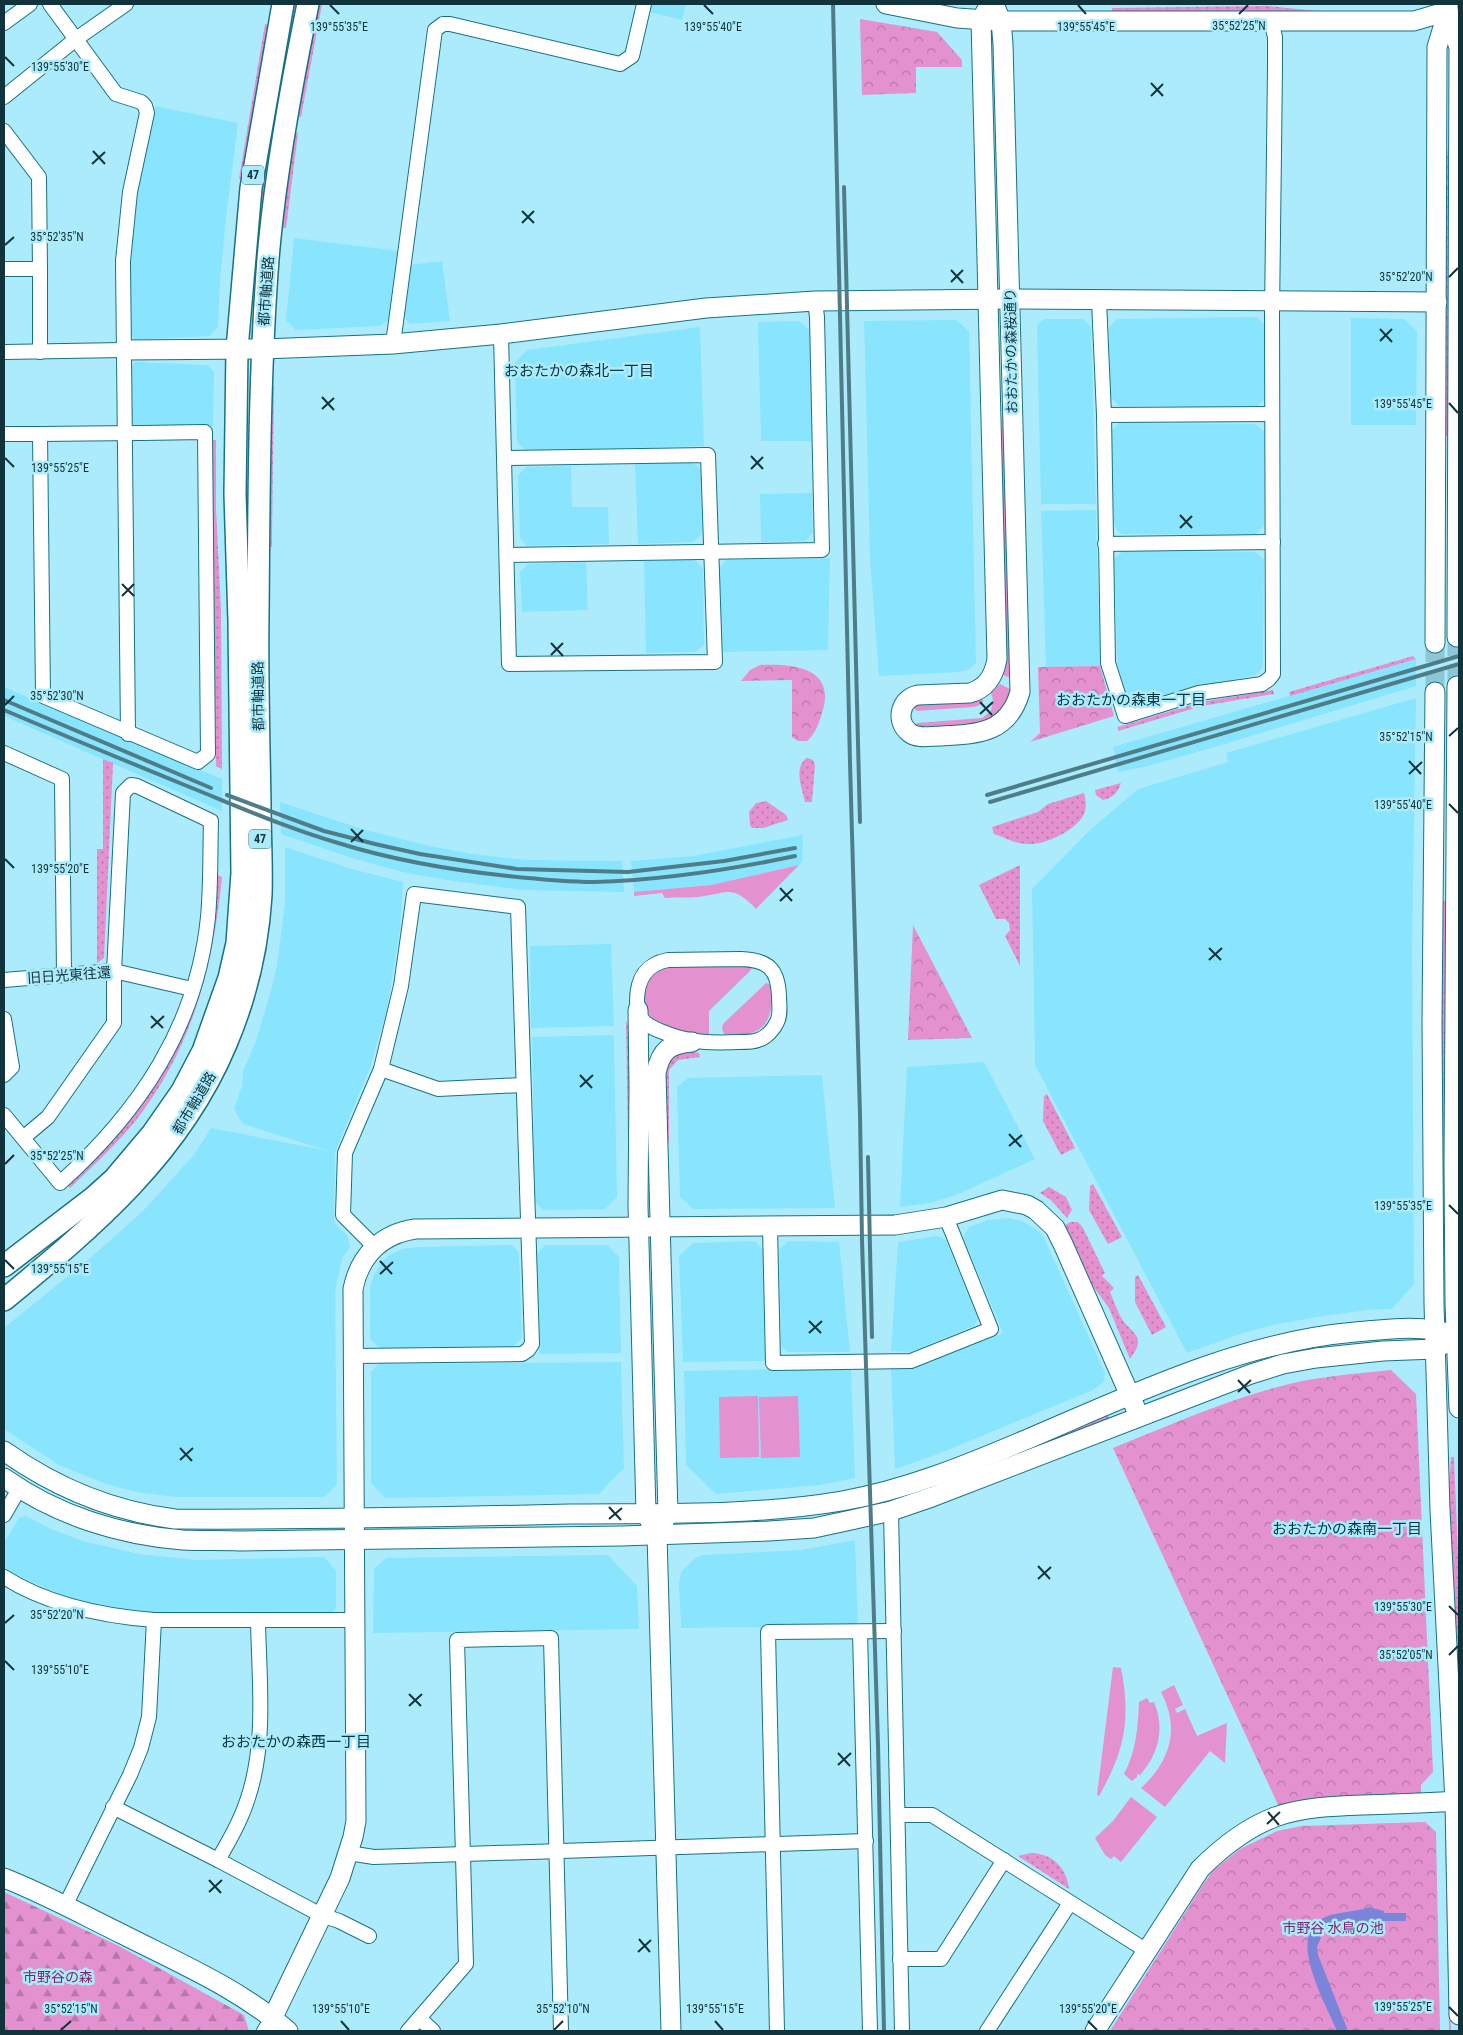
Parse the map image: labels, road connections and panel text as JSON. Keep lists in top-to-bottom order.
{
  "streets": {
    "main road": ["47", "都市軸道路"],
    "street": ["おおたかの森桜通り", "旧日光東往還"]
  },
  "districts": [
    "おおたかの森北一丁目",
    "おおたかの森東一丁目",
    "おおたかの森南一丁目",
    "おおたかの森西一丁目"
  ],
  "parks": ["市野谷 水鳥の池", "市野谷の森"],
  "coordinates": [
    "35°52'25\"N",
    "139°55'35\"E",
    "139°55'40\"E",
    "139°55'45\"E",
    "139°55'30\"E",
    "35°52'35\"N",
    "35°52'20\"N",
    "139°55'25\"E",
    "35°52'30\"N",
    "35°52'15\"N",
    "139°55'20\"E",
    "139°55'15\"E",
    "35°52'05\"N",
    "139°55'10\"E",
    "35°52'10\"N"
  ]
}
